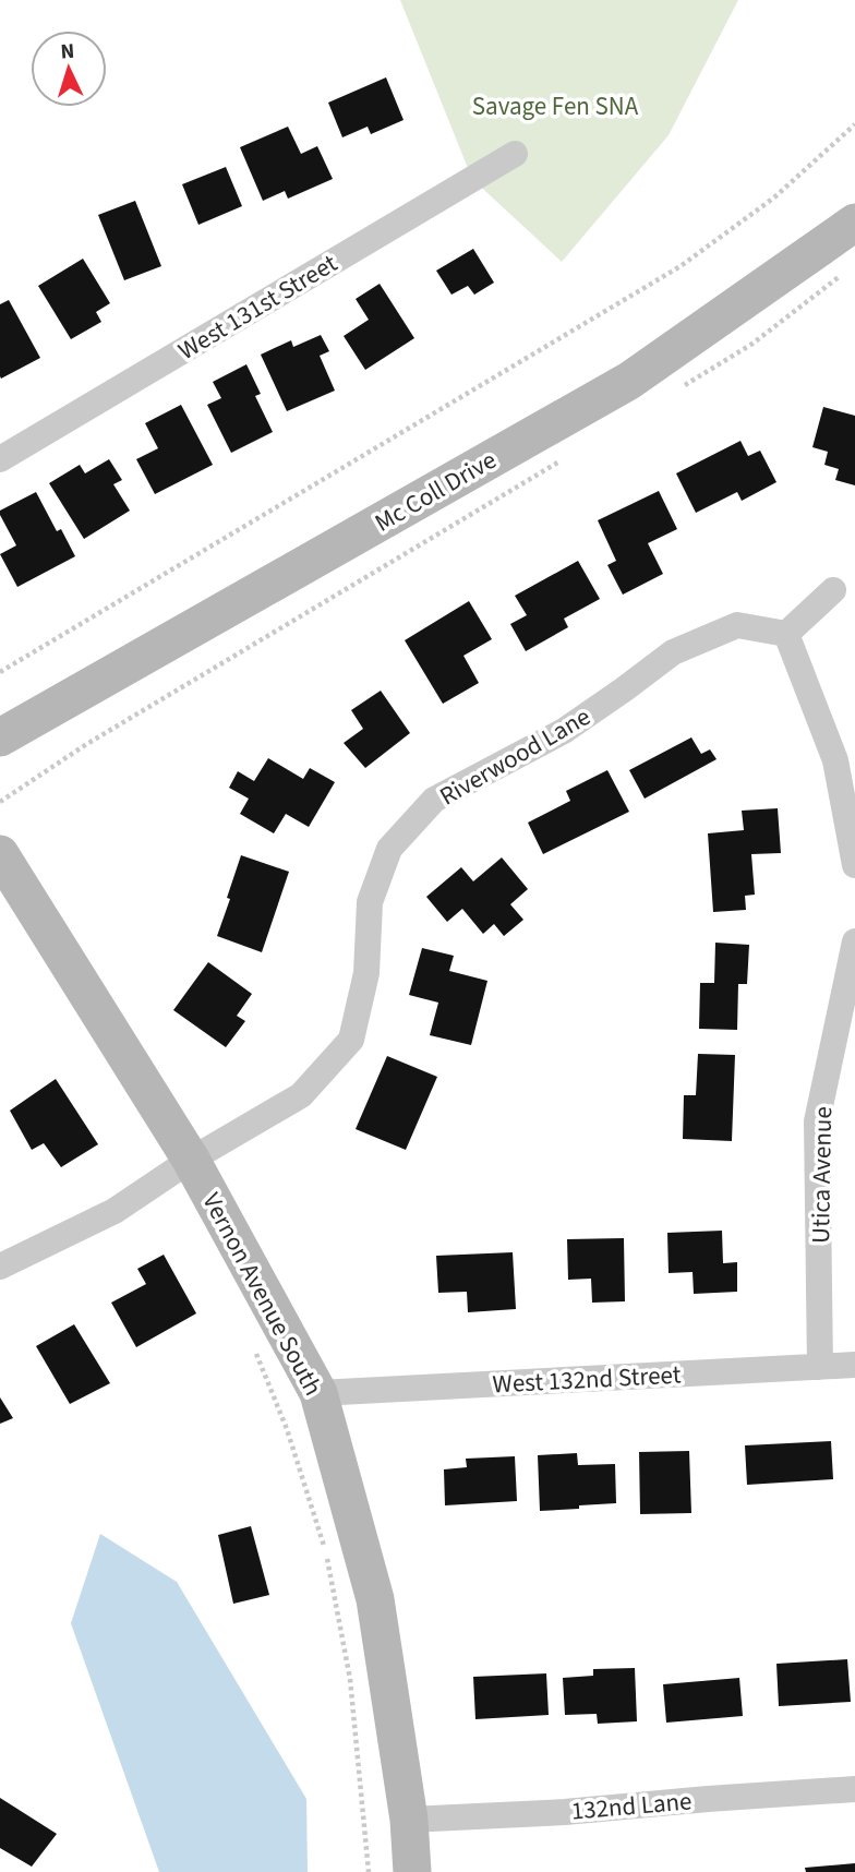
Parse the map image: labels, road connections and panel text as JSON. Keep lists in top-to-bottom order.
{
  "streets": {
    "street": [
      "West 131st Street",
      "Mc Coll Drive",
      "Riverwood Lane",
      "Utica Avenue",
      "Vernon Avenue South",
      "West 132nd Street",
      "132nd Lane"
    ]
  },
  "crossings": [
    ["Riverwood Lane", "Vernon Avenue South"],
    ["Utica Avenue", "West 132nd Street"],
    ["Vernon Avenue South", "West 132nd Street"],
    ["Vernon Avenue South", "132nd Lane"]
  ],
  "parks": ["Savage Fen SNA"],
  "north": "top"
}
